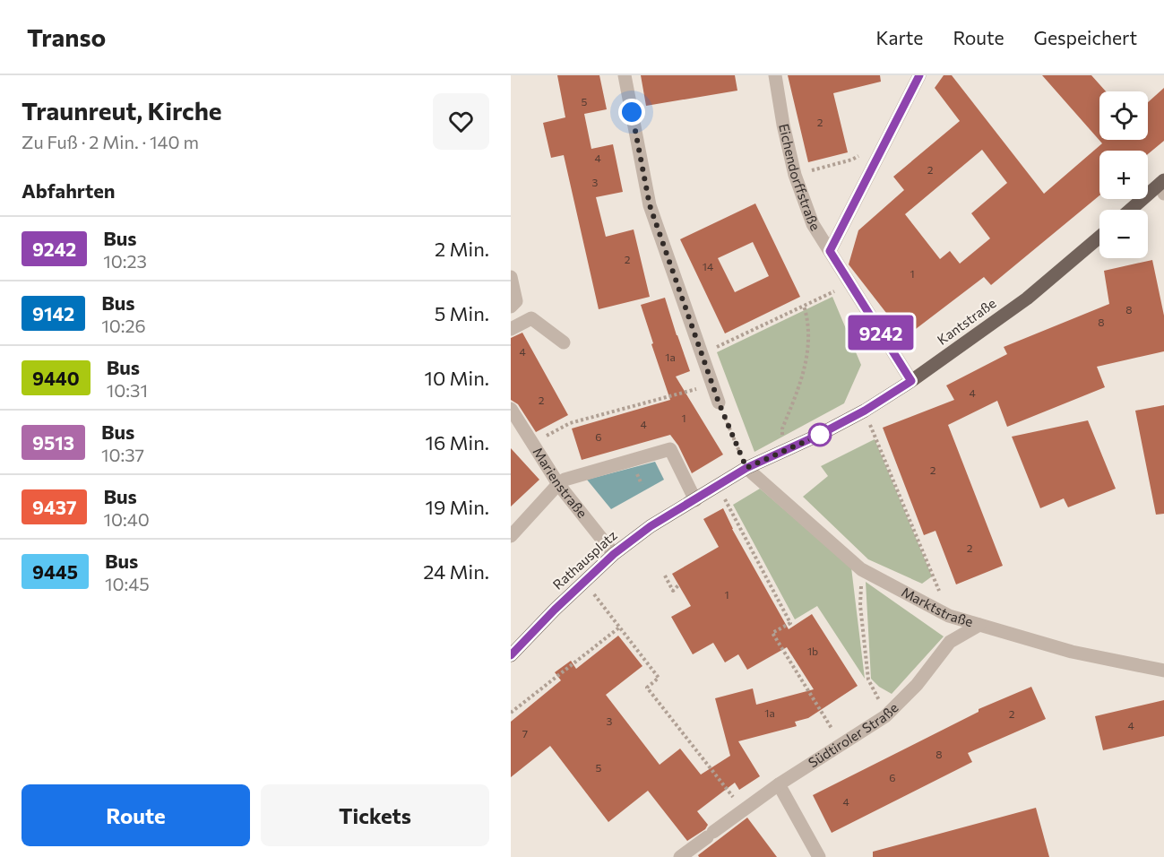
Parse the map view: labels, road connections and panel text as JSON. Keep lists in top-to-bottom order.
{
  "streets": {
    "main road": ["Kantstraße", "Rathausplatz"],
    "street": [
      "Eichendorffstraße",
      "Marienstraße",
      "Marktstraße",
      "Südtiroler Straße"
    ]
  },
  "crossings": [
    ["Eichendorffstraße", "Kantstraße"],
    ["Kantstraße", "Rathausplatz"],
    ["Kantstraße", "Marktstraße"],
    ["Marienstraße", "Rathausplatz"],
    ["Rathausplatz", "Marktstraße"],
    ["Marktstraße", "Südtiroler Straße"]
  ],
  "lines": ["bus line 9242"],
  "house_numbers": [
    "5",
    "2",
    "4",
    "2",
    "3",
    "2",
    "14",
    "1",
    "8",
    "8",
    "4",
    "1a",
    "4",
    "2",
    "1",
    "4",
    "6",
    "2",
    "2",
    "1",
    "1b",
    "1a",
    "2",
    "3",
    "4",
    "7",
    "8",
    "5",
    "6",
    "4"
  ],
  "page": {
    "header": "Transo",
    "nav": ["Karte", "Route", "Gespeichert"],
    "heading": [
      ["Traunreut, Kirche", "Zu Fuß · 2 Min. · 140 m"],
      "Abfahrten"
    ],
    "on_map": "9242",
    "map_buttons": ["+", "−"],
    "list": [
      {
        "mark": "9242",
        "name": "Bus",
        "note": "10:23",
        "value": "2 Min."
      },
      {
        "mark": "9142",
        "name": "Bus",
        "note": "10:26",
        "value": "5 Min."
      },
      {
        "mark": "9440",
        "name": "Bus",
        "note": "10:31",
        "value": "10 Min."
      },
      {
        "mark": "9513",
        "name": "Bus",
        "note": "10:37",
        "value": "16 Min."
      },
      {
        "mark": "9437",
        "name": "Bus",
        "note": "10:40",
        "value": "19 Min."
      },
      {
        "mark": "9445",
        "name": "Bus",
        "note": "10:45",
        "value": "24 Min."
      }
    ],
    "buttons": ["Route", "Tickets"]
  }
}
